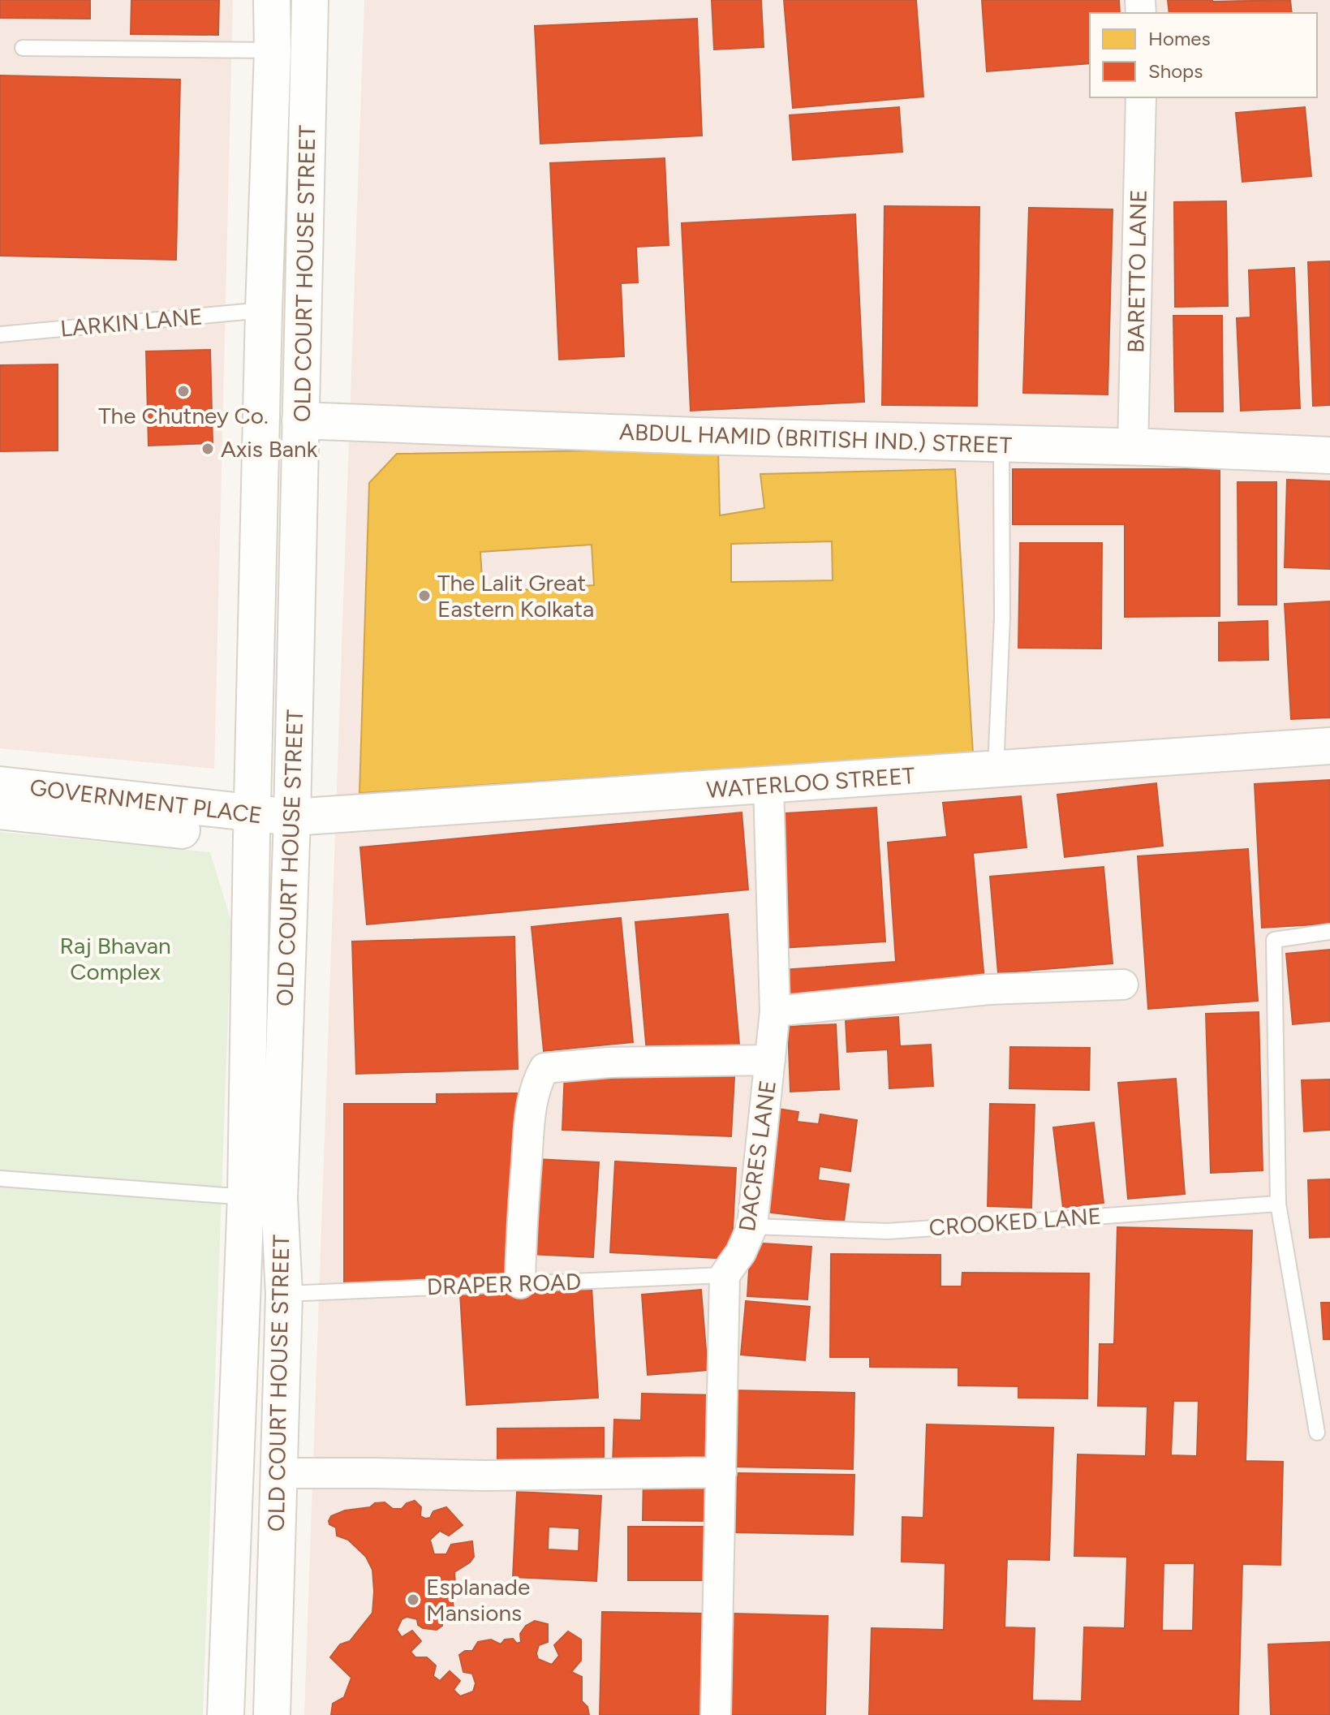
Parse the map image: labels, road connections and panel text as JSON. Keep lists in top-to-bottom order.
{
  "streets": {
    "main road": [
      "OLD COURT HOUSE STREET",
      "ABDUL HAMID (BRITISH IND.) STREET",
      "WATERLOO STREET",
      "GOVERNMENT PLACE"
    ],
    "street": ["BARETTO LANE", "DACRES LANE"],
    "lane": ["LARKIN LANE", "CROOKED LANE", "DRAPER ROAD"]
  },
  "crossings": [
    ["BARETTO LANE", "ABDUL HAMID (BRITISH IND.) STREET"],
    ["OLD COURT HOUSE STREET", "ABDUL HAMID (BRITISH IND.) STREET"],
    ["OLD COURT HOUSE STREET", "WATERLOO STREET"],
    ["OLD COURT HOUSE STREET", "DRAPER ROAD"],
    ["WATERLOO STREET", "GOVERNMENT PLACE"],
    ["WATERLOO STREET", "DACRES LANE"],
    ["DACRES LANE", "CROOKED LANE"],
    ["DACRES LANE", "DRAPER ROAD"]
  ],
  "parks": ["Raj Bhavan Complex"],
  "places": [
    "The Chutney Co.",
    "Axis Bank",
    "The Lalit Great Eastern Kolkata",
    "Esplanade Mansions"
  ],
  "legend": ["Homes", "Shops"]
}
